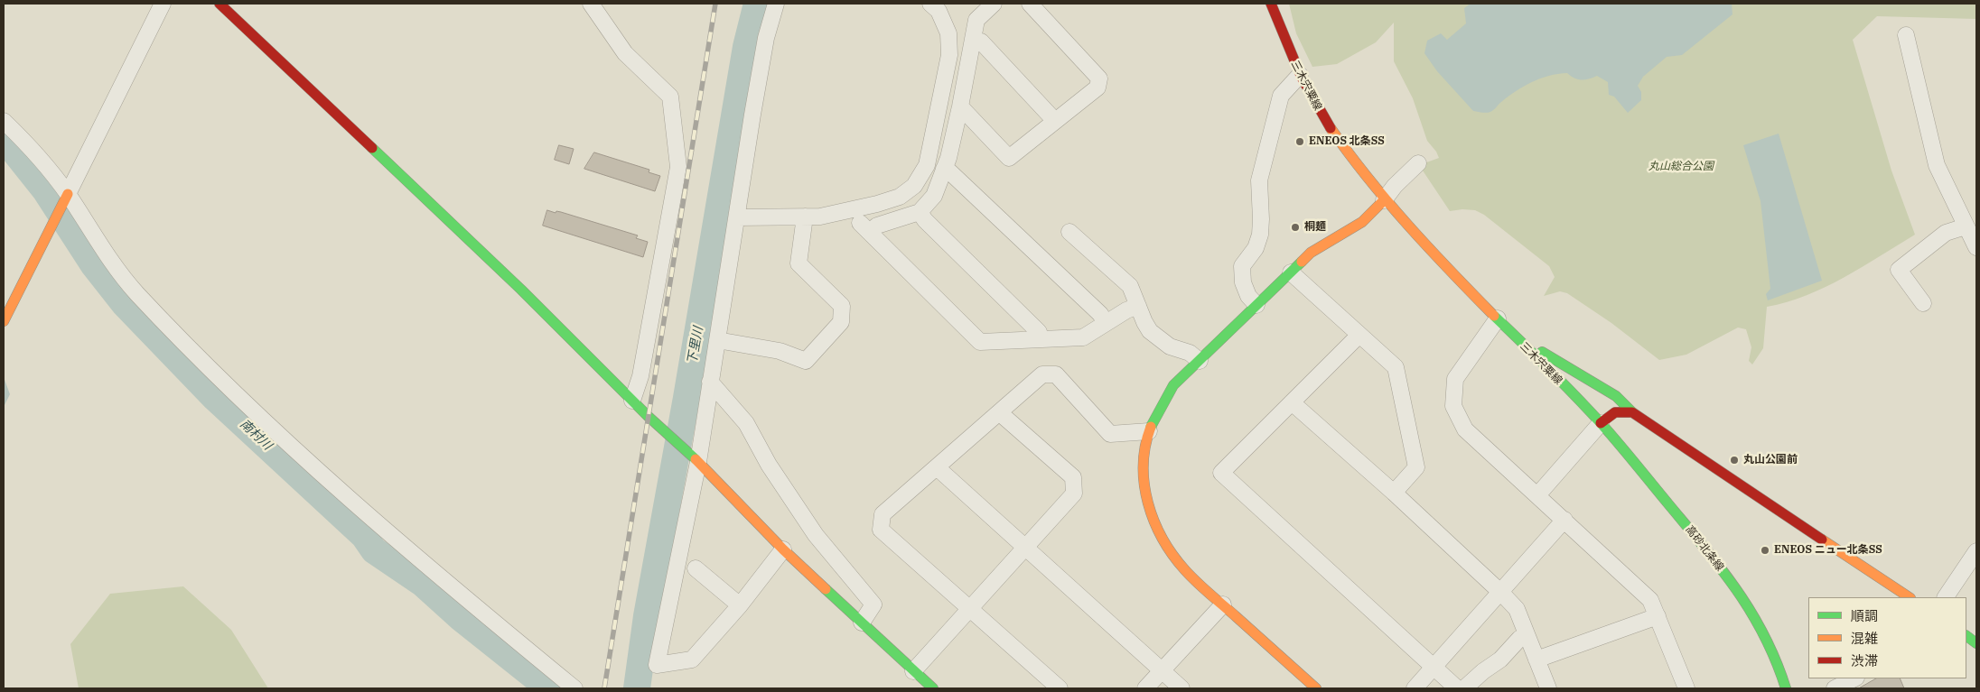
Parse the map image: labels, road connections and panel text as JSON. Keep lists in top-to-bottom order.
{
  "streets": {
    "street": ["三木宍粟線", "高砂北条線"]
  },
  "crossings": [
    ["三木宍粟線", "高砂北条線"]
  ],
  "water": ["下里川", "南村川"],
  "parks": ["丸山総合公園"],
  "places": [
    "ENEOS 北条SS",
    "桐麺",
    "丸山公園前",
    "ENEOS ニュー北条SS"
  ],
  "legend": ["順調", "混雑", "渋滞"]
}
